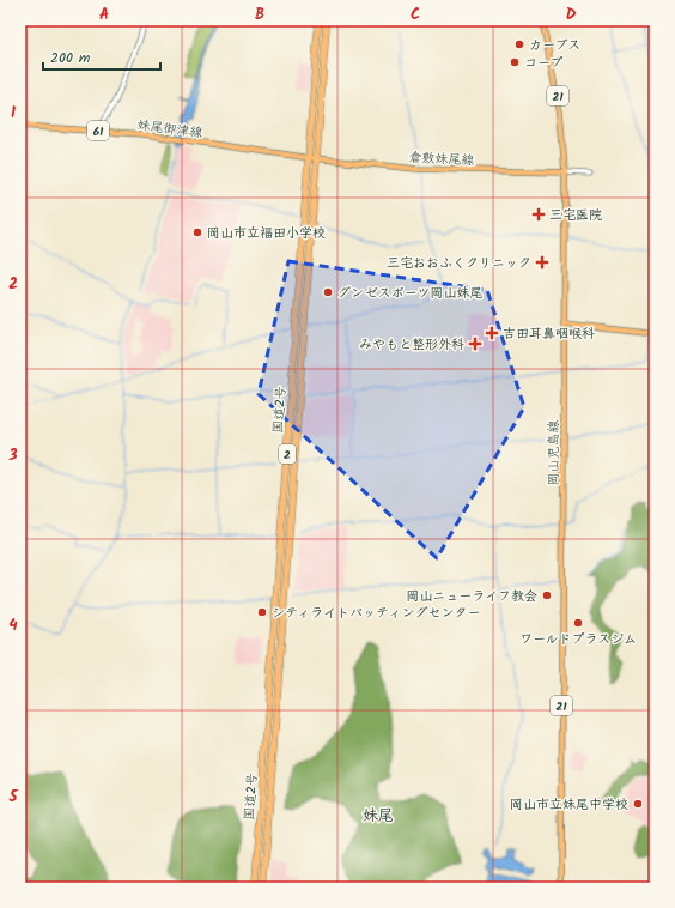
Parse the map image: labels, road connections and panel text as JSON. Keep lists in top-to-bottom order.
{
  "streets": {
    "highway": ["国道2号", "2"],
    "main road": [
      "21",
      "妹尾御津線",
      "61",
      "倉敷妹尾線",
      "岡山児島線"
    ]
  },
  "crossings": [
    ["妹尾御津線", "倉敷妹尾線"],
    ["妹尾御津線", "国道2号"],
    ["倉敷妹尾線", "国道2号"],
    ["倉敷妹尾線", "岡山児島線"]
  ],
  "districts": ["妹尾"],
  "places": {
    "other": [
      "カーブス",
      "コープ",
      "岡山市立福田小学校",
      "グンゼスポーツ岡山妹尾",
      "岡山ニューライフ教会",
      "シティライトバッティングセンター",
      "ワールドプラスジム",
      "岡山市立妹尾中学校"
    ],
    "health": [
      "三宅医院",
      "三宅おおふくクリニック",
      "吉田耳鼻咽喉科",
      "みやもと整形外科"
    ]
  },
  "scale_bar": "200 m",
  "grid": {
    "columns": [
      "A",
      "B",
      "C",
      "D"
    ],
    "rows": [
      "1",
      "2",
      "3",
      "4",
      "5"
    ]
  }
}
